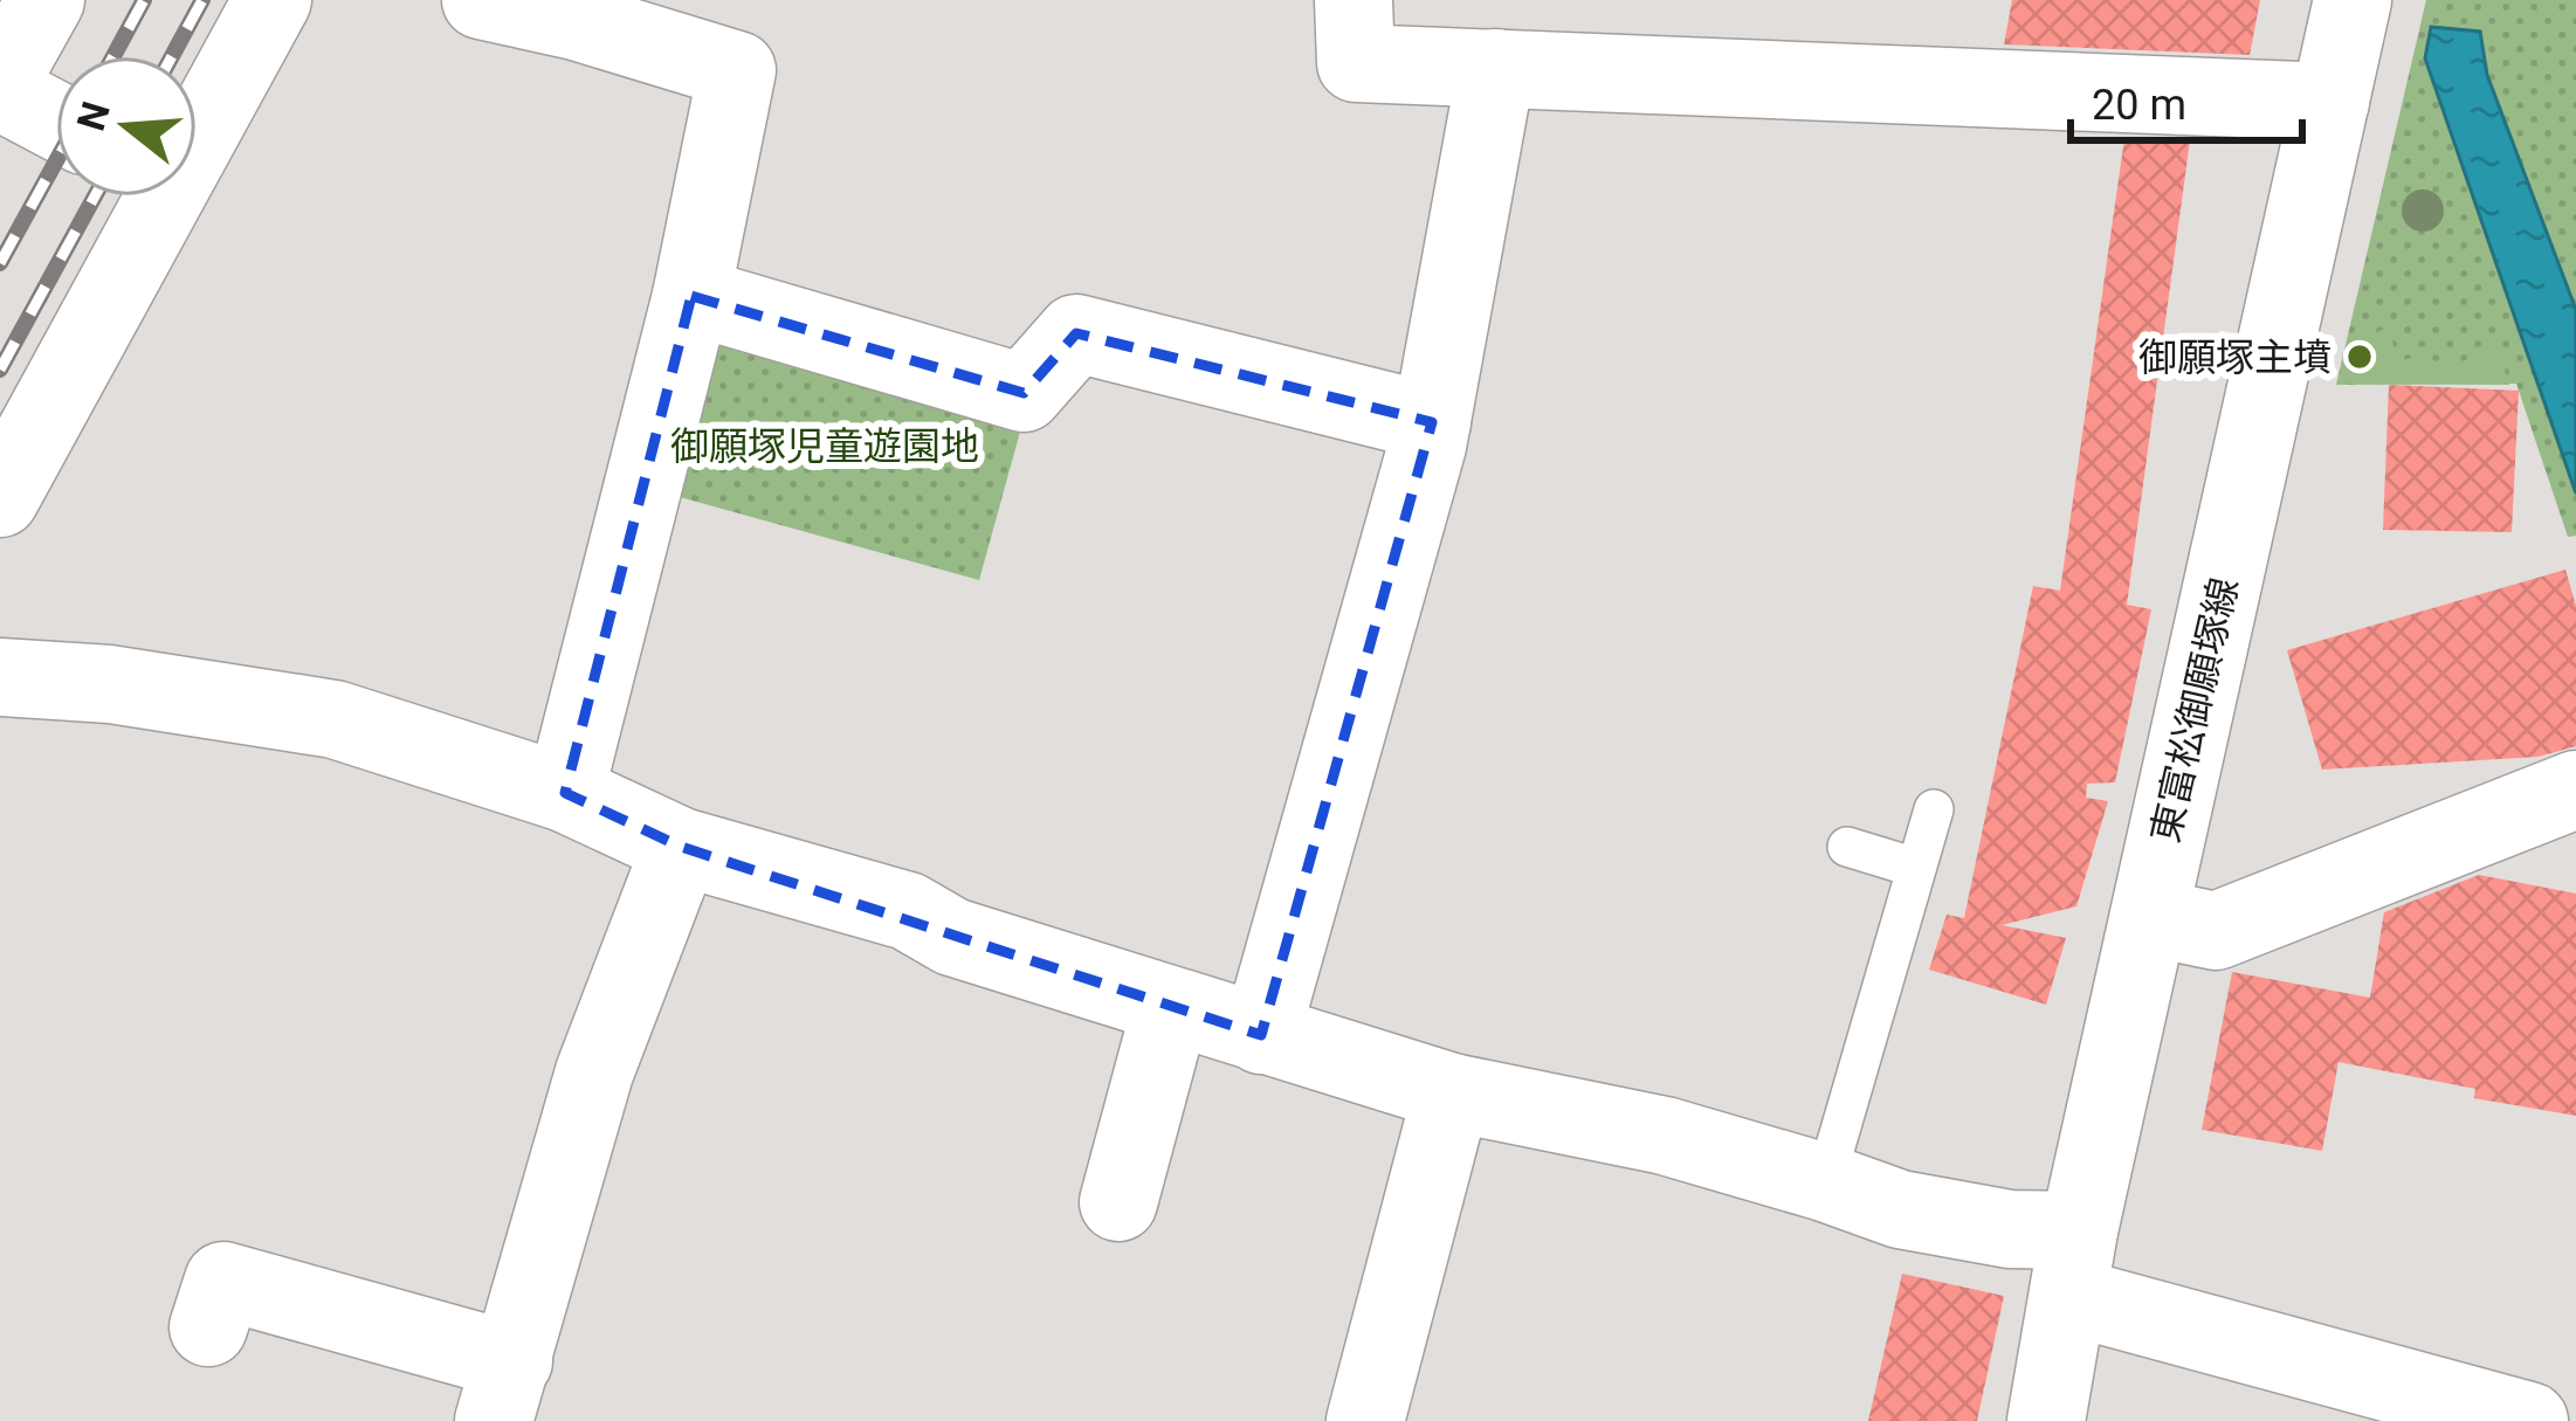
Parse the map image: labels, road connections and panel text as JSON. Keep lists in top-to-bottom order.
{
  "streets": {
    "street": ["東富松御願塚線"]
  },
  "parks": ["御願塚児童遊園地"],
  "places": ["御願塚主墳"],
  "scale_bar": "20 m",
  "north": "left"
}
